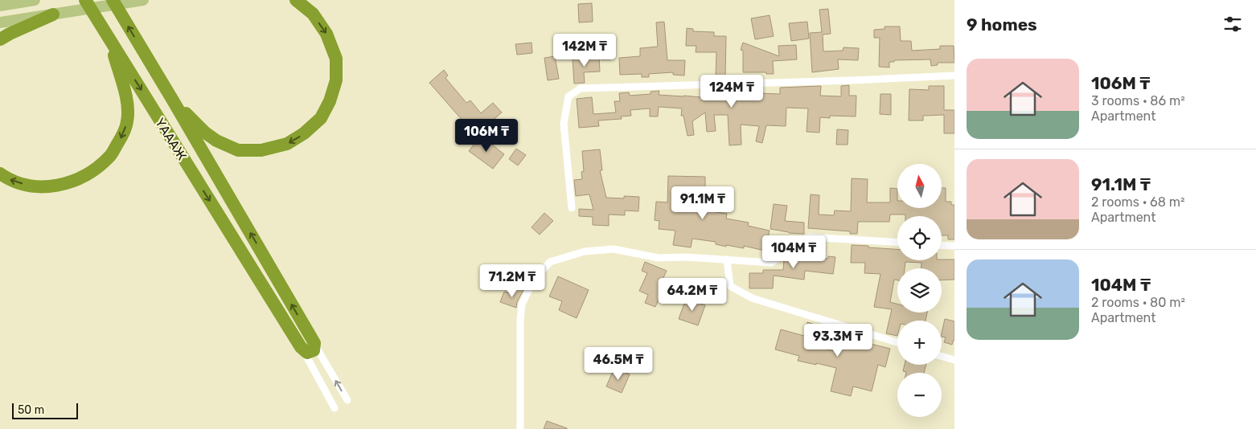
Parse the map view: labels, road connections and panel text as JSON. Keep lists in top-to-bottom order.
{
  "streets": {
    "highway": ["ҮАААЖ"]
  },
  "scale_bar": "50 m",
  "north": "top",
  "page": {
    "heading": "9 homes",
    "price": [
      "142M ₸",
      "124M ₸",
      "106M ₸",
      "91.1M ₸",
      "104M ₸",
      "71.2M ₸",
      "64.2M ₸",
      "93.3M ₸",
      "46.5M ₸"
    ],
    "list": [
      {
        "name": "106M ₸",
        "note": "3 rooms · 86 m² · Apartment"
      },
      {
        "name": "91.1M ₸",
        "note": "2 rooms · 68 m² · Apartment"
      },
      {
        "name": "104M ₸",
        "note": "2 rooms · 80 m² · Apartment"
      }
    ],
    "map_buttons": ["+", "−"],
    "scale": "50 m"
  }
}
